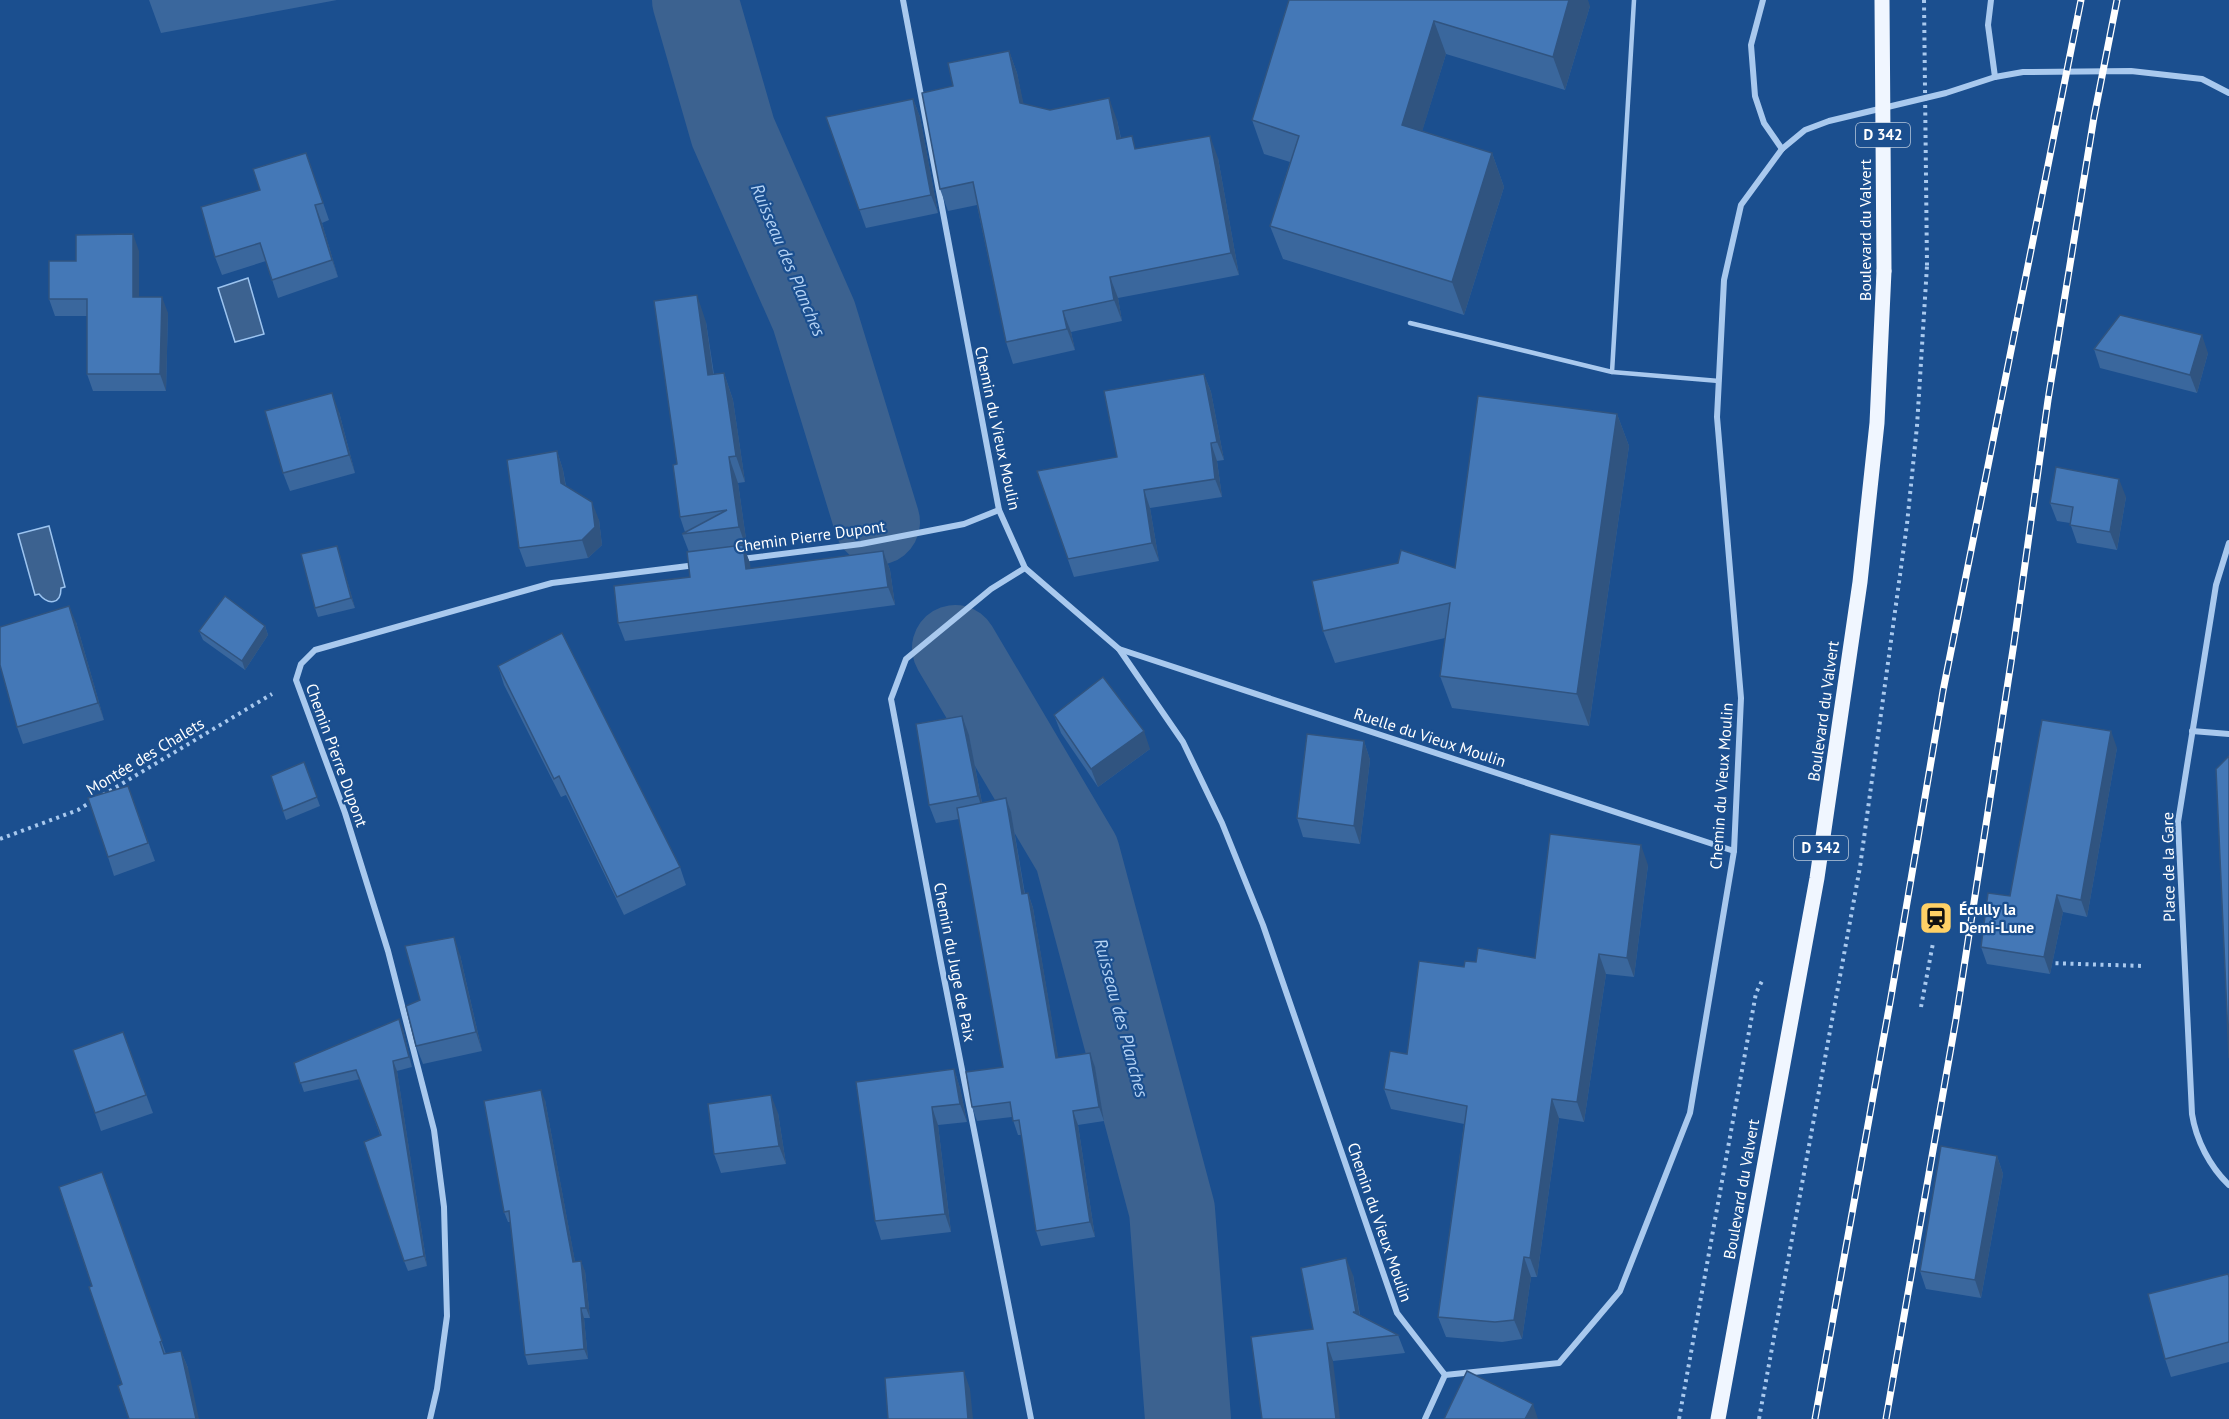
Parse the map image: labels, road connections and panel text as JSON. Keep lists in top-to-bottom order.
{
  "streets": {
    "main road": ["D 342", "Boulevard du Valvert"],
    "street": [
      "Chemin du Vieux Moulin",
      "Chemin Pierre Dupont",
      "Ruelle du Vieux Moulin",
      "Place de la Gare",
      "Chemin du Juge de Paix"
    ],
    "path": ["Montée des Chalets"]
  },
  "crossings": [
    ["Chemin du Vieux Moulin", "Chemin Pierre Dupont"],
    ["Chemin du Vieux Moulin", "Ruelle du Vieux Moulin"],
    ["Chemin du Vieux Moulin", "Chemin du Juge de Paix"],
    ["Chemin Pierre Dupont", "Montée des Chalets"]
  ],
  "water": ["Ruisseau des Planches"],
  "places": {
    "station": ["Écully la Demi-Lune"]
  }
}
